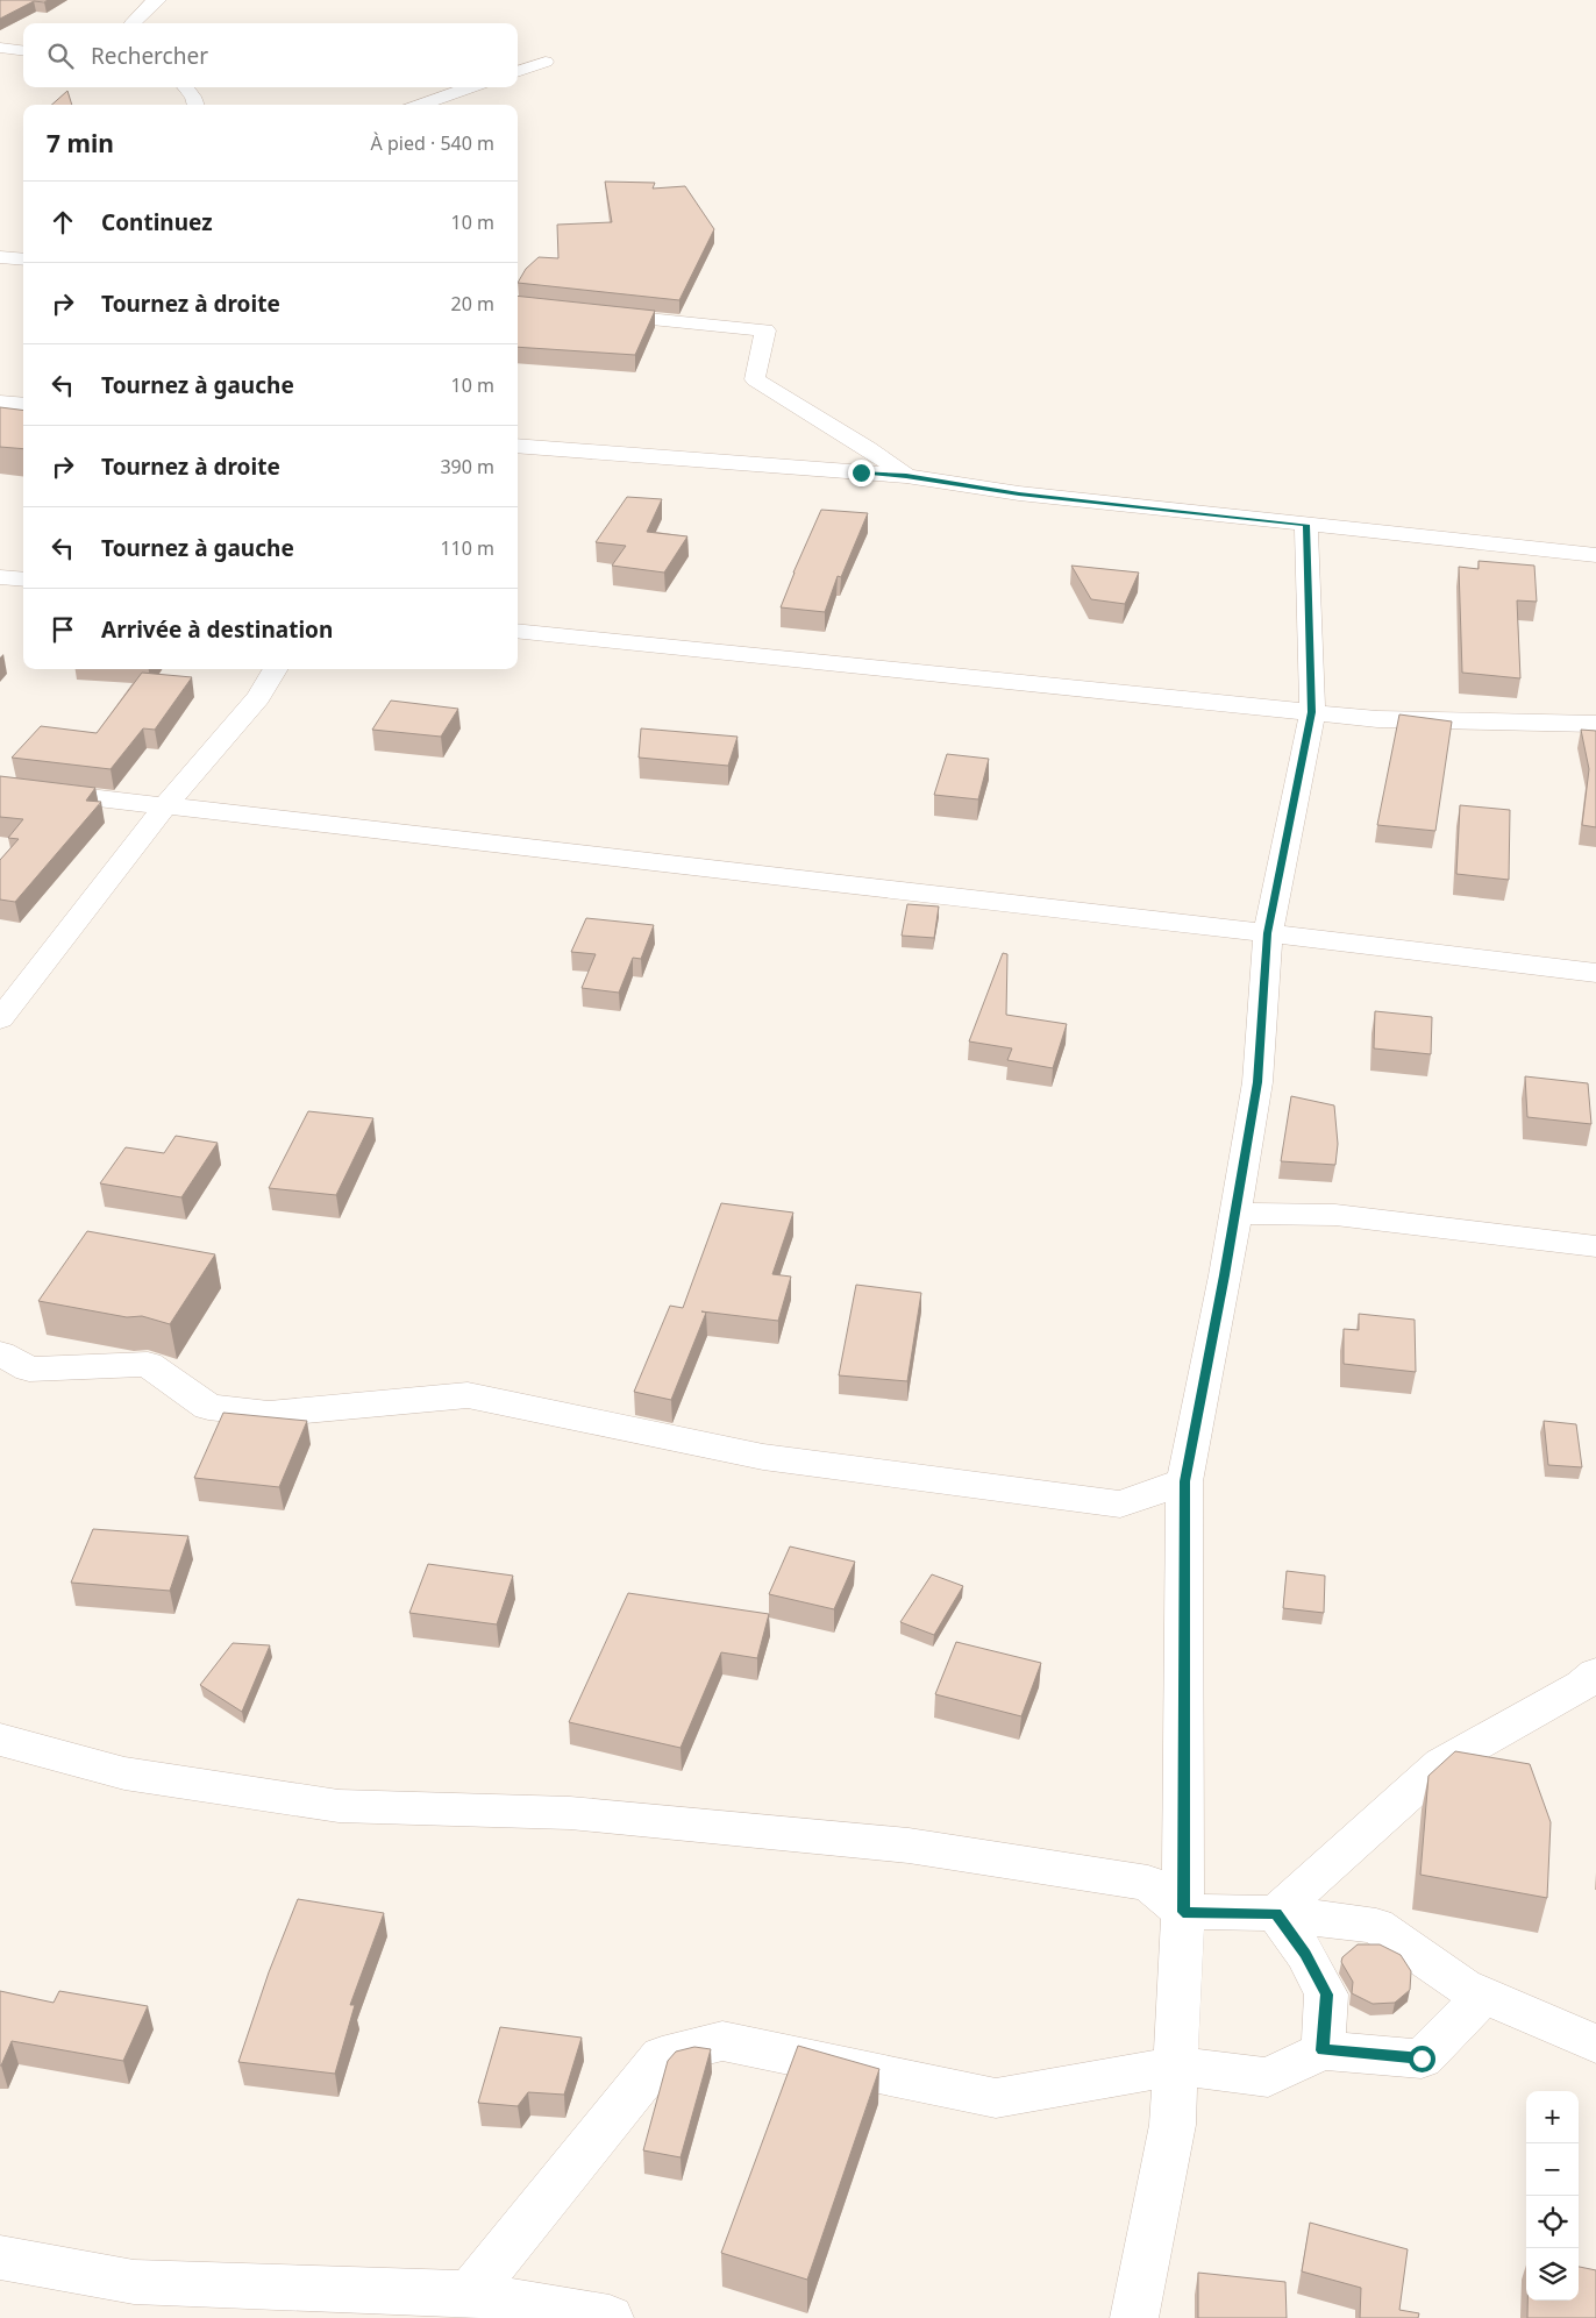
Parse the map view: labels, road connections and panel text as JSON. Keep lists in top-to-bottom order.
{
  "page": {
    "search": "Rechercher",
    "heading": ["7 min", "À pied · 540 m"],
    "list": [
      ["Continuez", "10 m"],
      ["Tournez à droite", "20 m"],
      ["Tournez à gauche", "10 m"],
      ["Tournez à droite", "390 m"],
      ["Tournez à gauche", "110 m"],
      "Arrivée à destination"
    ],
    "map_buttons": ["+", "−"]
  }
}
